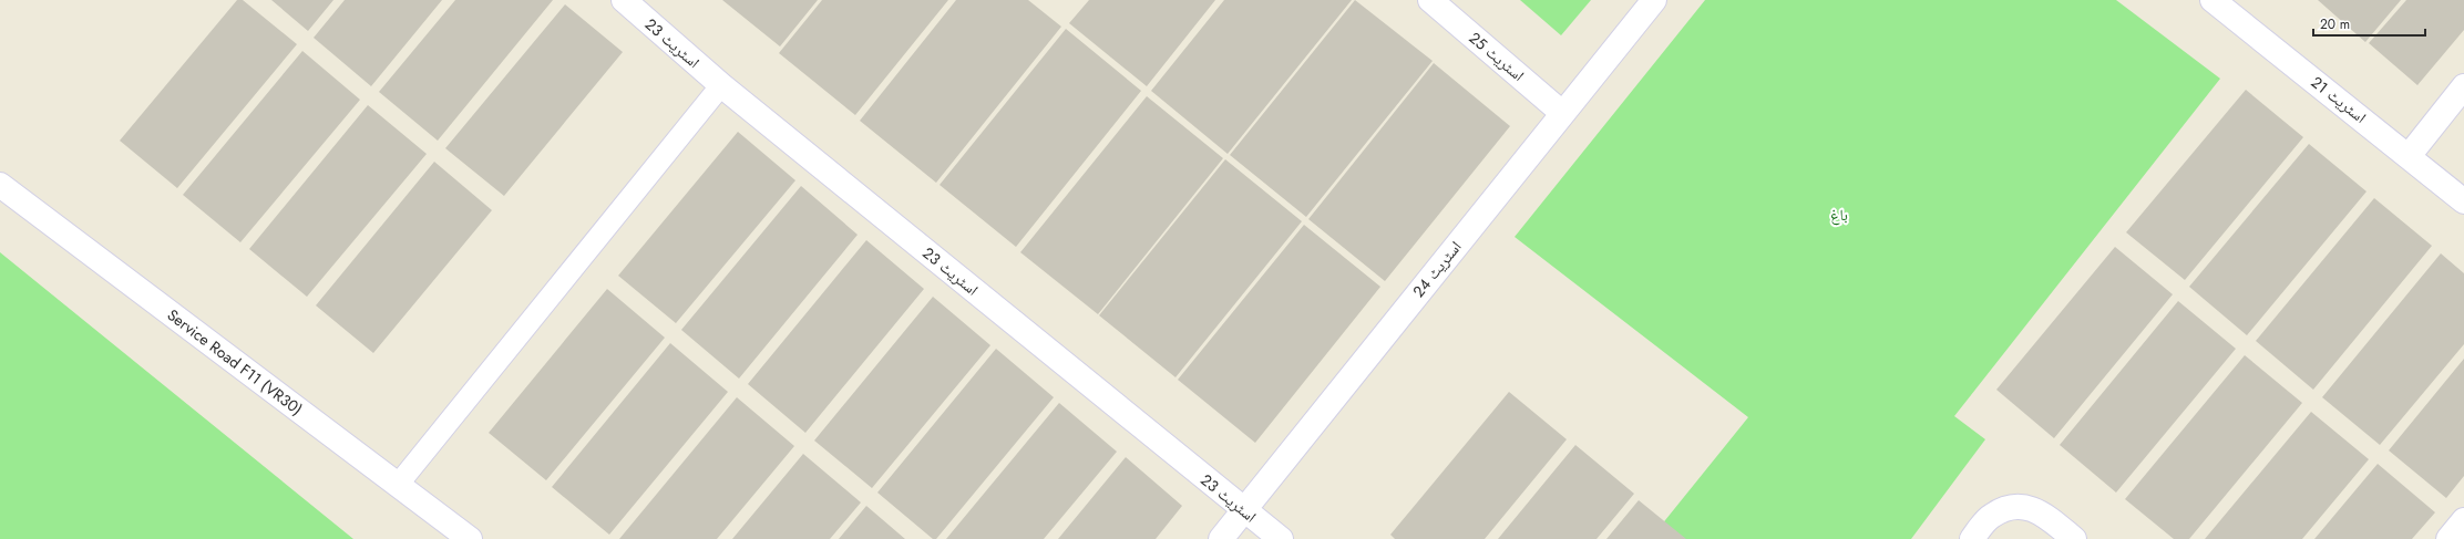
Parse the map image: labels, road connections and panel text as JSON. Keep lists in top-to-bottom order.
{
  "streets": {
    "street": [
      "اسٹریٹ 23",
      "اسٹریٹ 25",
      "اسٹریٹ 21",
      "اسٹریٹ 24",
      "Service Road F11 (VR30)"
    ]
  },
  "crossings": [
    ["اسٹریٹ 23", "اسٹریٹ 24"],
    ["اسٹریٹ 25", "اسٹریٹ 24"]
  ],
  "parks": ["باغ"],
  "scale_bar": "20 m"
}
